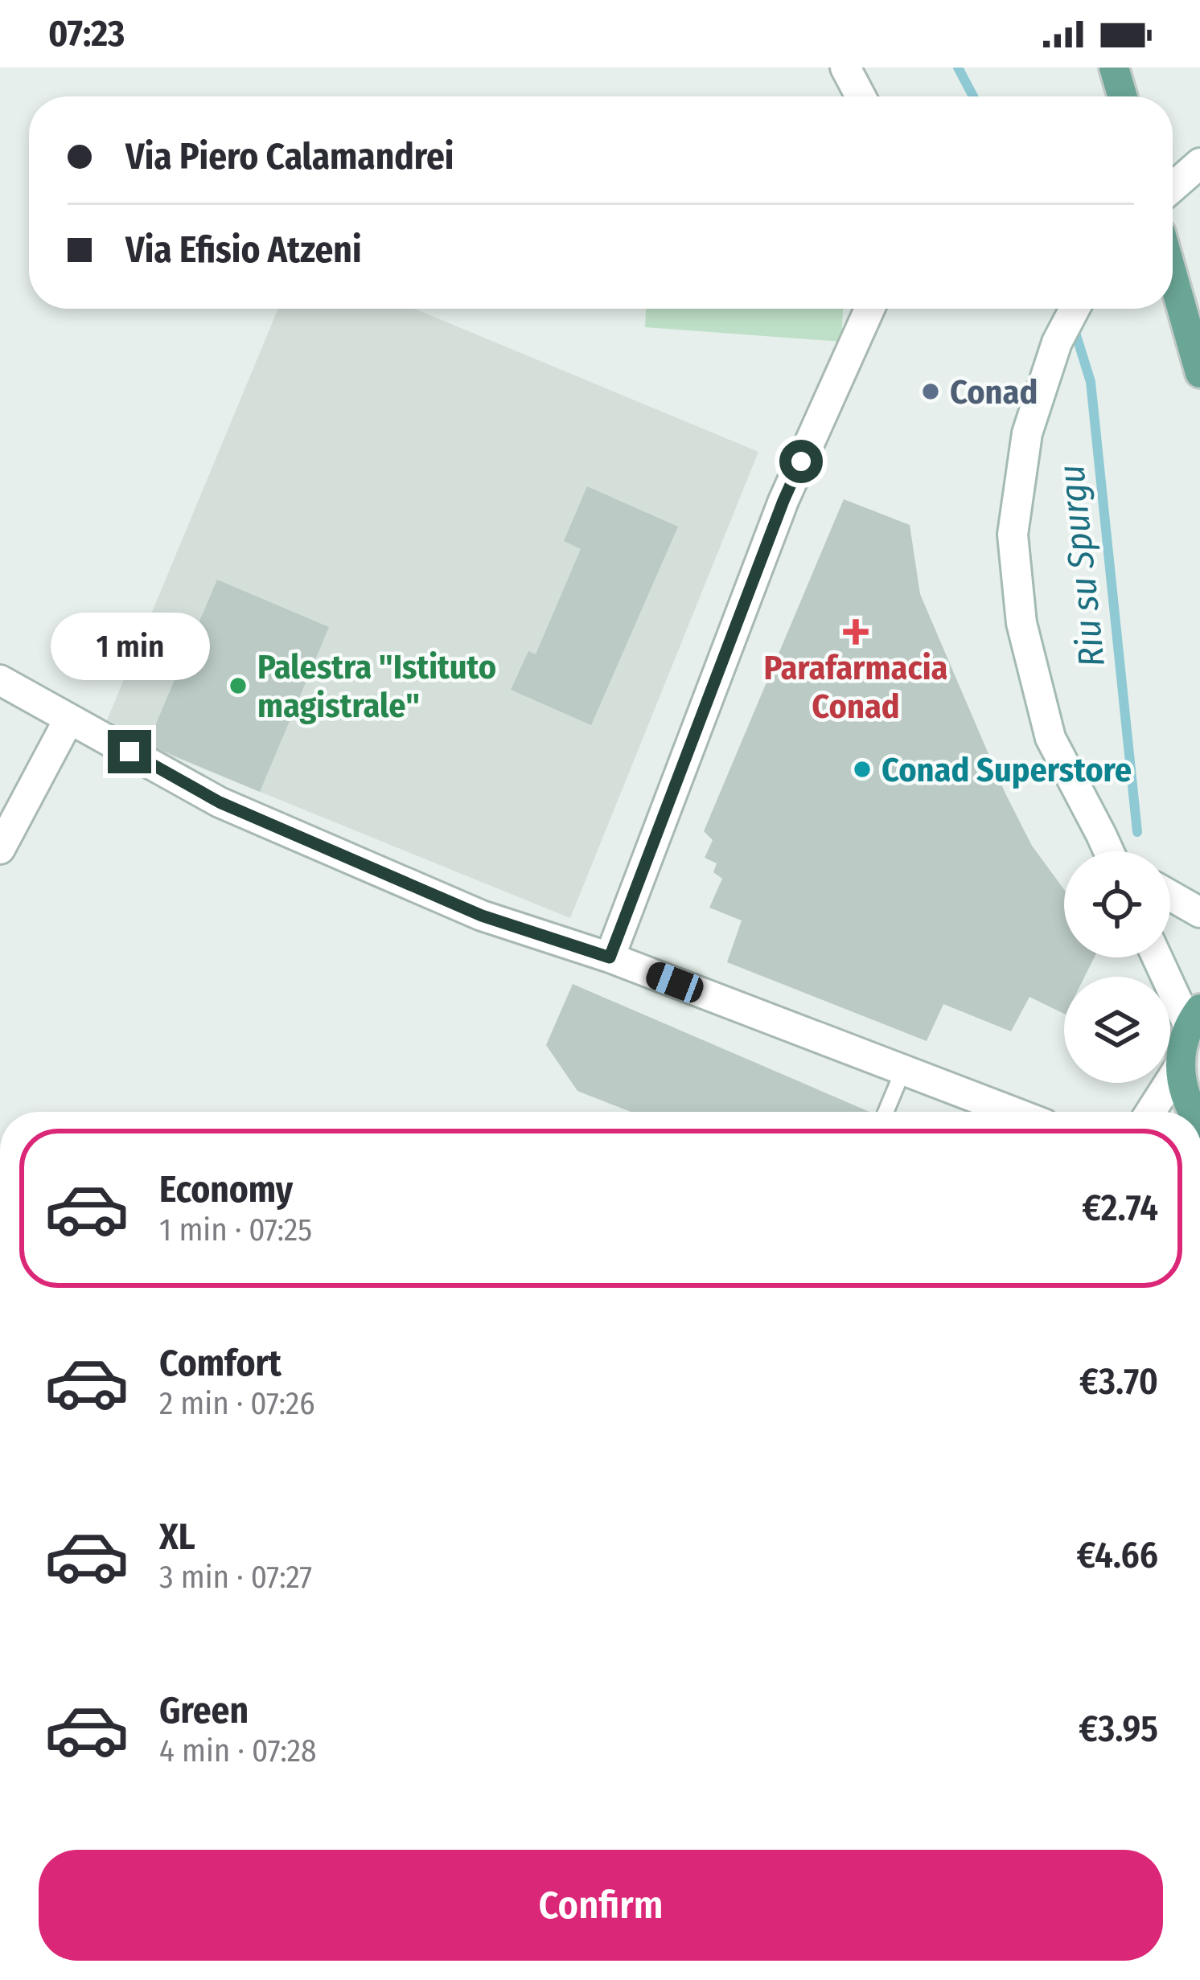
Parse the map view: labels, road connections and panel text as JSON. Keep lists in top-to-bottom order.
{
  "water": ["Riu su Spurgu"],
  "places": {
    "other": ["Conad", "Palestra \"Istituto magistrale\"", "Conad Superstore"],
    "health": ["Parafarmacia Conad"]
  },
  "page": {
    "status": "07:23",
    "banner": ["Via Piero Calamandrei", "Via Efisio Atzeni"],
    "bubble": "1 min",
    "list": [
      {
        "name": "Economy",
        "note": "1 min · 07:25",
        "value": "€2.74"
      },
      {
        "name": "Comfort",
        "note": "2 min · 07:26",
        "value": "€3.70"
      },
      {
        "name": "XL",
        "note": "3 min · 07:27",
        "value": "€4.66"
      },
      {
        "name": "Green",
        "note": "4 min · 07:28",
        "value": "€3.95"
      }
    ],
    "buttons": "Confirm"
  }
}
